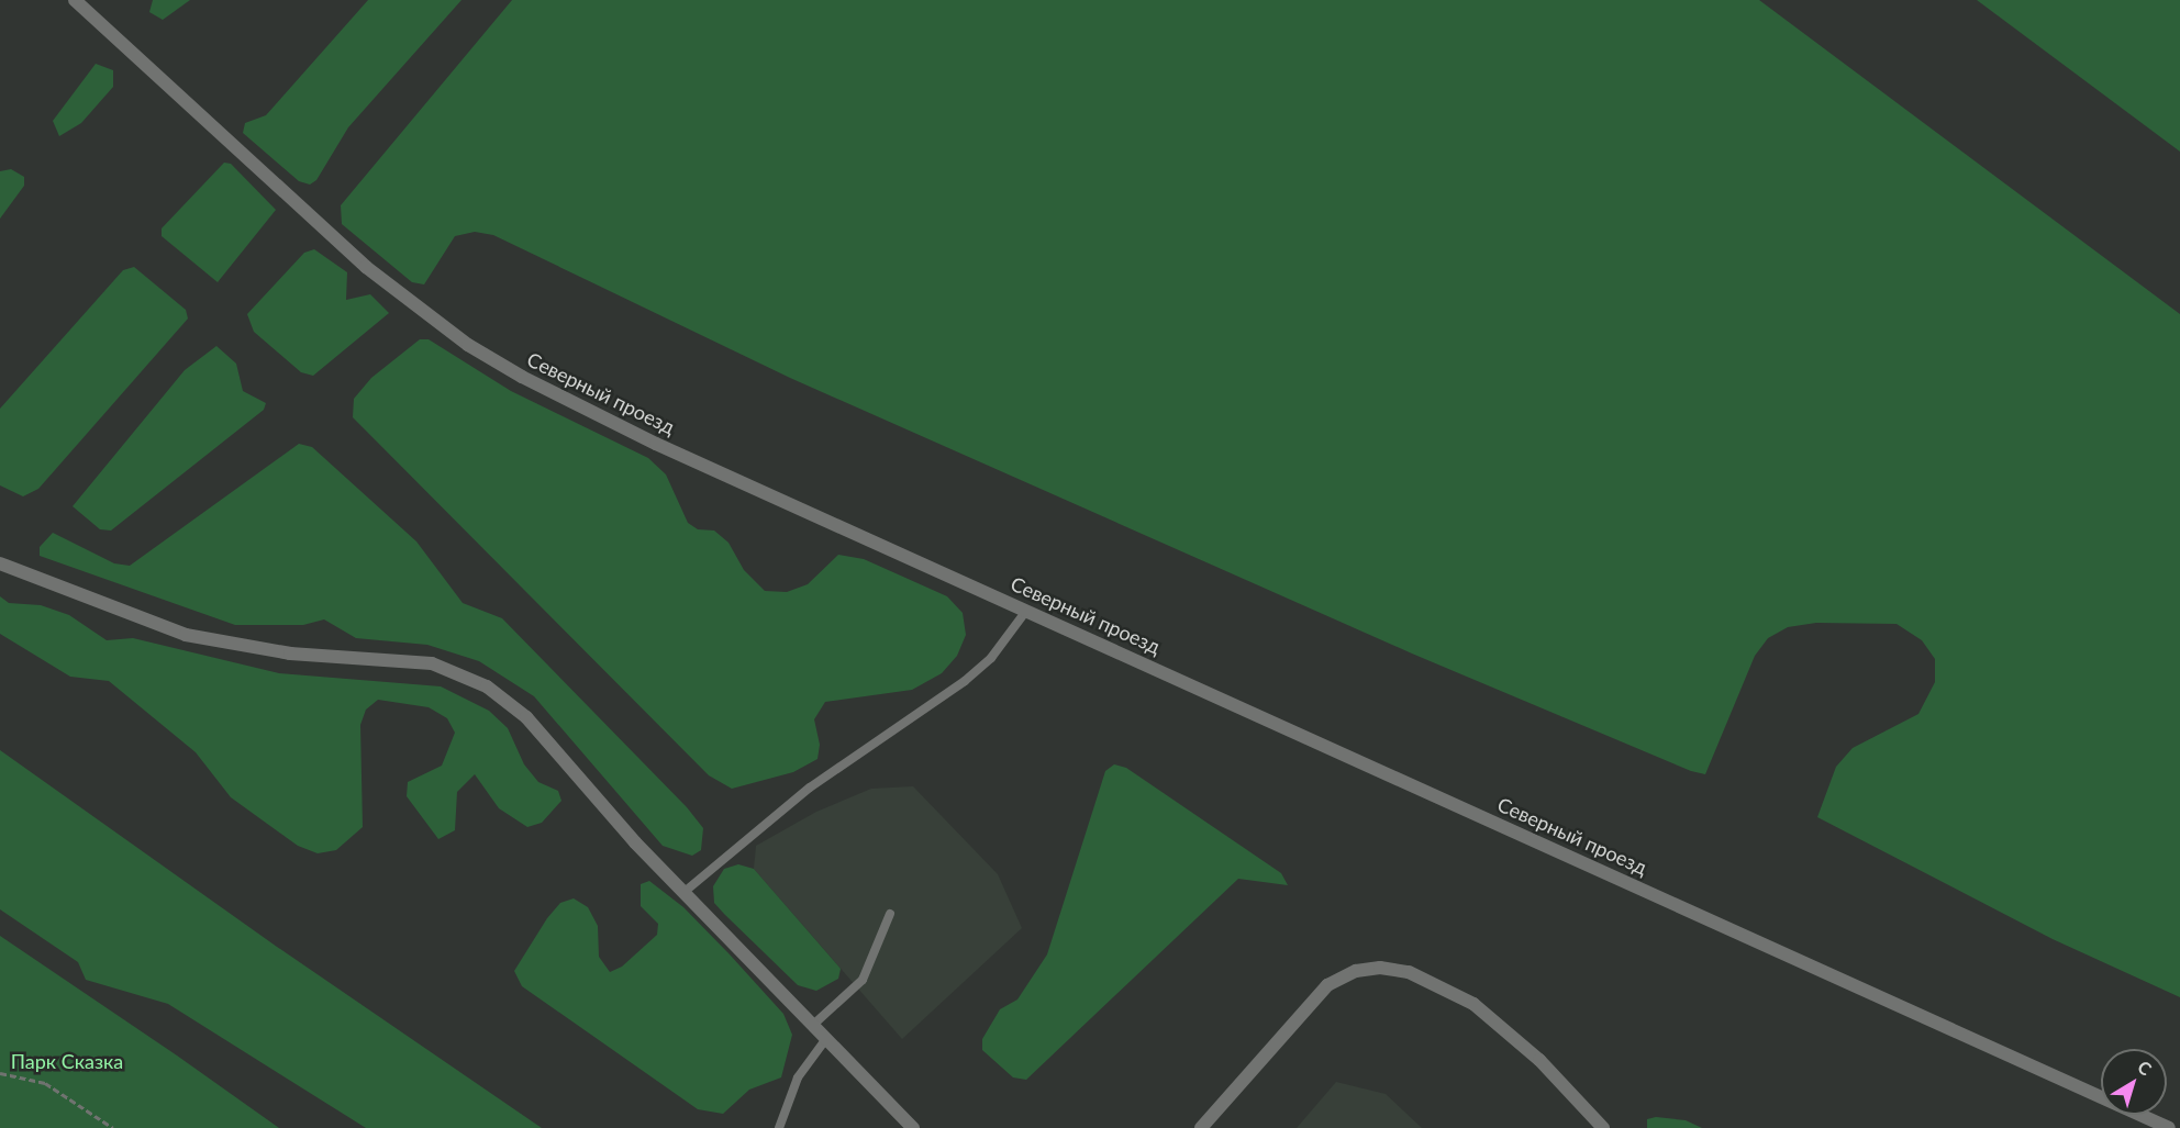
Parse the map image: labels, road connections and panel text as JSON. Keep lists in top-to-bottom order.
{
  "streets": {
    "street": ["Северный проезд"]
  },
  "parks": ["Парк Сказка"],
  "north": "top right"
}
